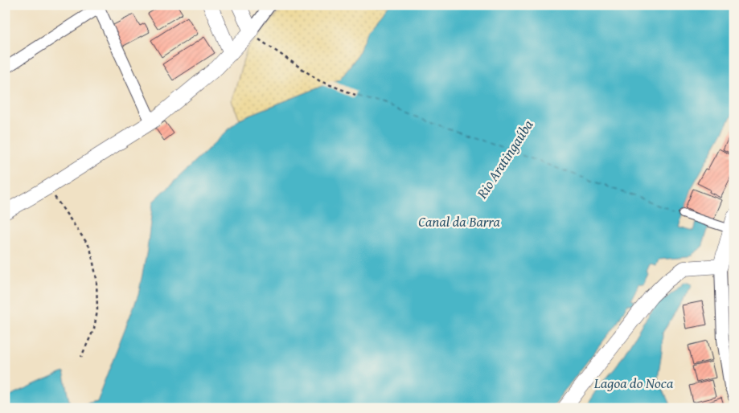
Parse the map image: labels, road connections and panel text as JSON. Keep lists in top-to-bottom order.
{
  "water": ["Rio Aratingaúba", "Canal da Barra", "Lagoa do Noca"]
}
